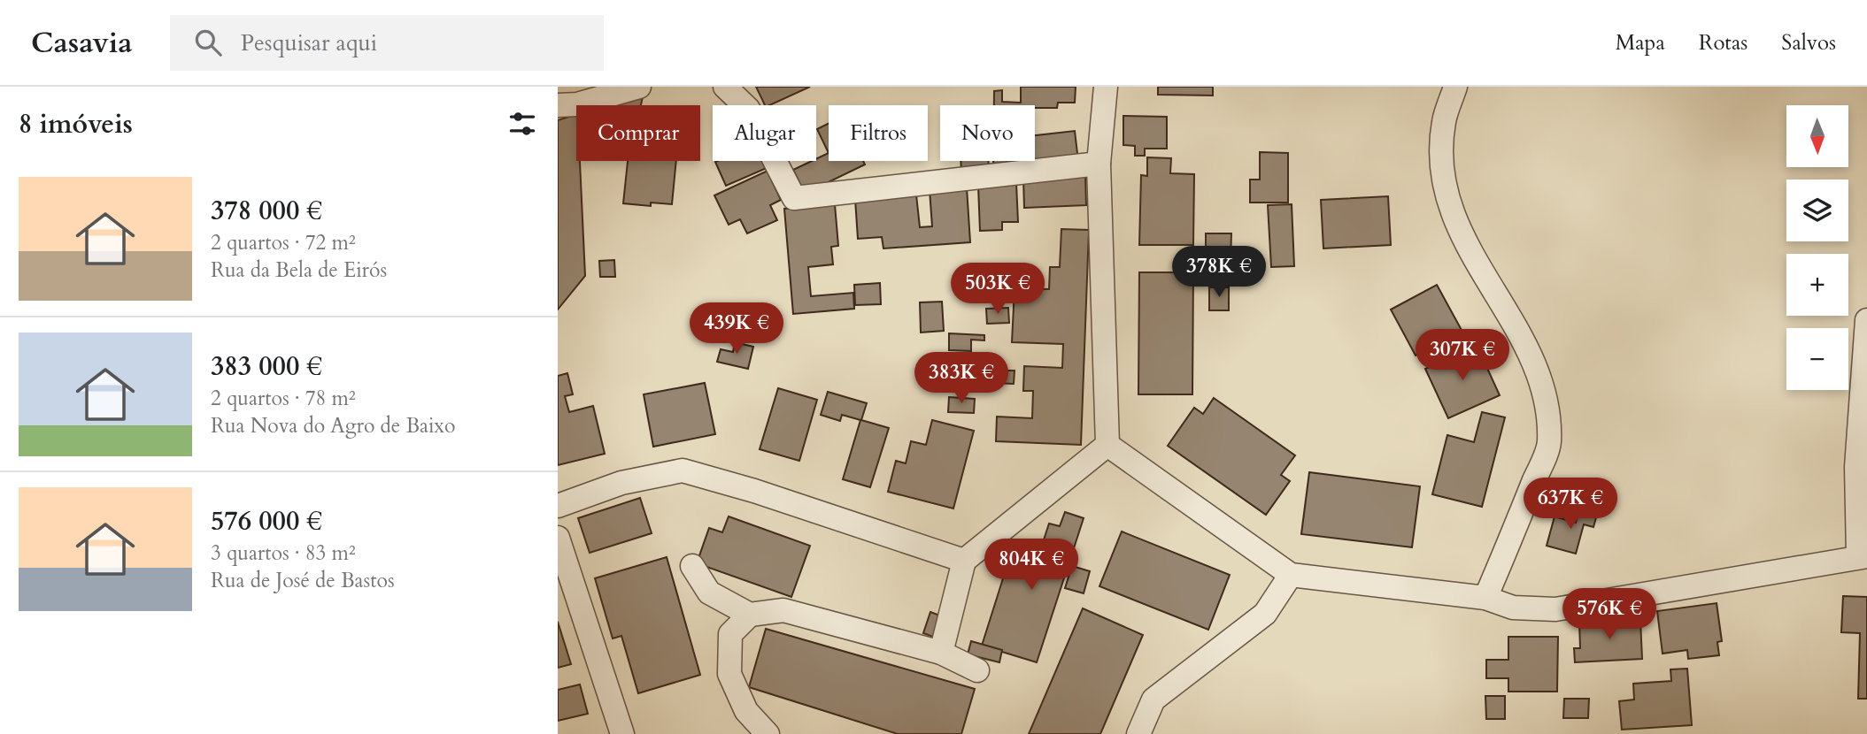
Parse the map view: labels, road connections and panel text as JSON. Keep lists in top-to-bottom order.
{
  "north": "bottom",
  "page": {
    "header": "Casavia",
    "search": "Pesquisar aqui",
    "nav": ["Mapa", "Rotas", "Salvos"],
    "heading": "8 imóveis",
    "map_buttons": ["+", "−"],
    "chip": [
      "Comprar",
      "Alugar",
      "Filtros",
      "Novo"
    ],
    "list": [
      {
        "name": "378 000 €",
        "note": "2 quartos · 72 m² · Rua da Bela de Eirós"
      },
      {
        "name": "383 000 €",
        "note": "2 quartos · 78 m² · Rua Nova do Agro de Baixo"
      },
      {
        "name": "576 000 €",
        "note": "3 quartos · 83 m² · Rua de José de Bastos"
      }
    ],
    "price": [
      "378K €",
      "503K €",
      "439K €",
      "307K €",
      "383K €",
      "637K €",
      "804K €",
      "576K €"
    ]
  }
}
